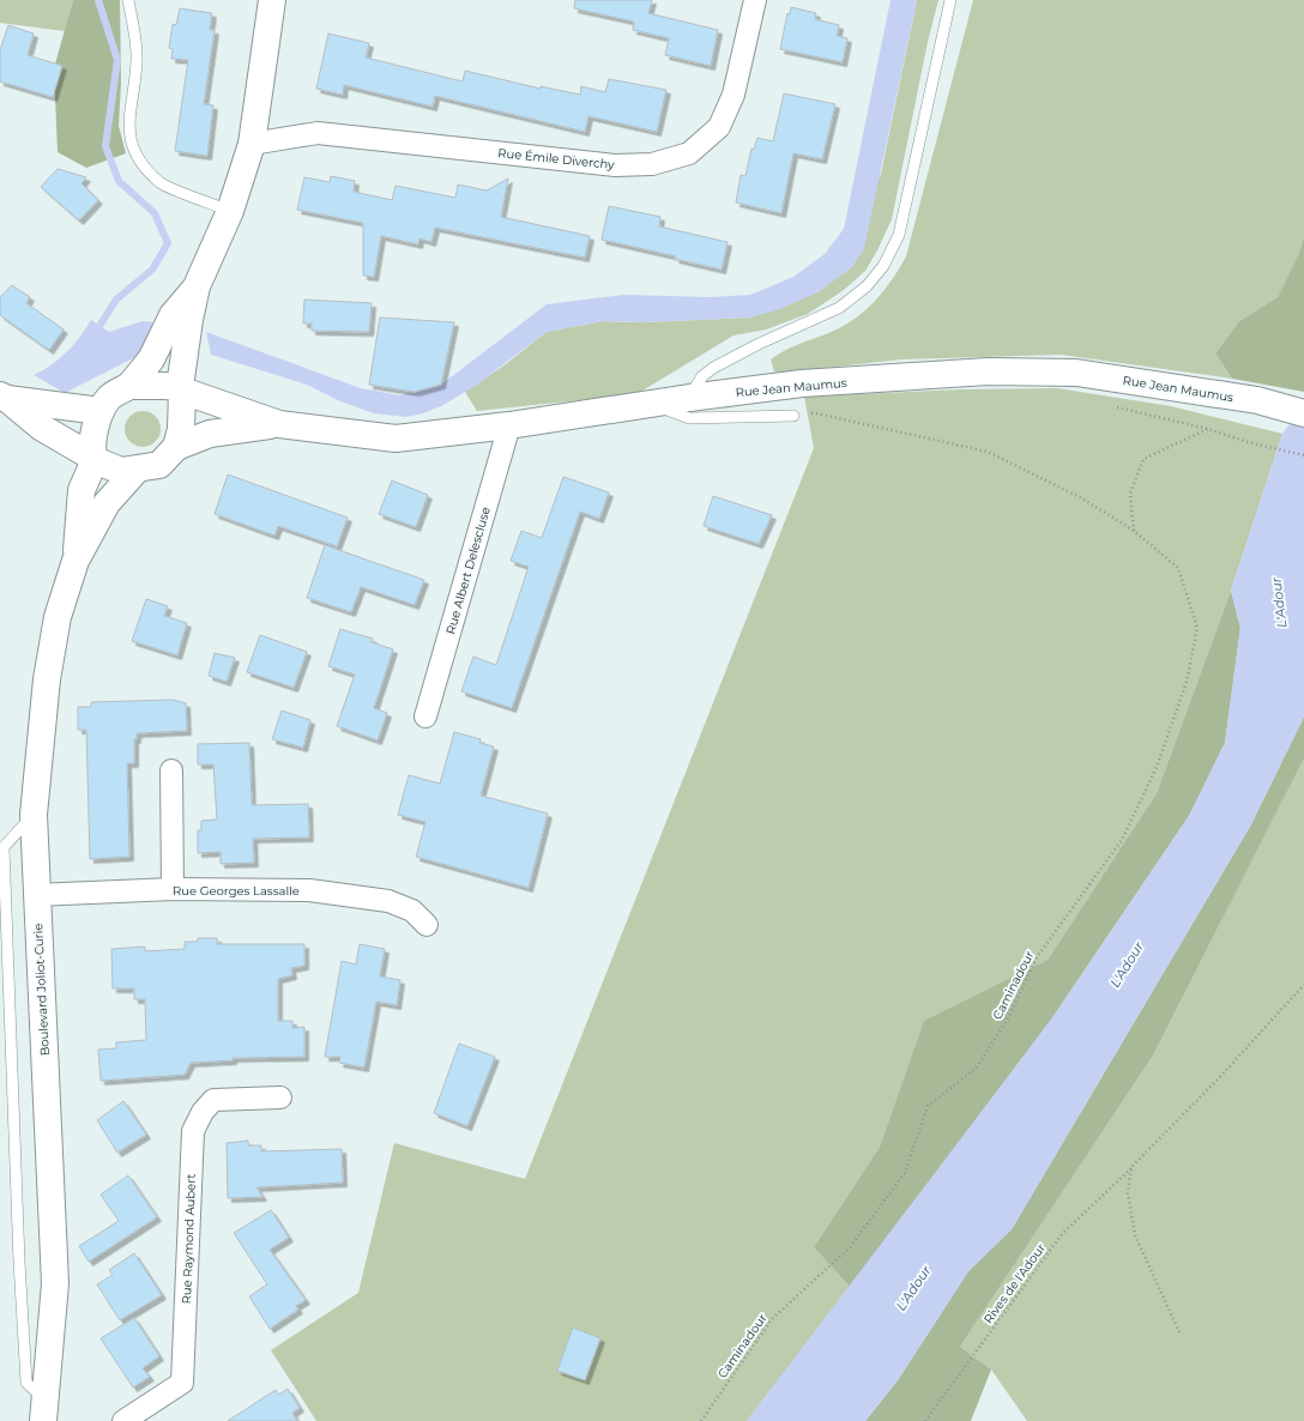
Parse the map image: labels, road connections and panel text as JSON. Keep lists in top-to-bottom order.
{
  "streets": {
    "main road": ["Rue Jean Maumus", "Boulevard Joliot-Curie"],
    "street": [
      "Rue Émile Diverchy",
      "Rue Albert Delescluse",
      "Rue Georges Lassalle",
      "Rue Raymond Aubert"
    ],
    "path": ["Caminadour", "Rives de l'Adour"]
  },
  "crossings": [
    ["Rue Jean Maumus", "Rue Albert Delescluse"],
    ["Rue Georges Lassalle", "Boulevard Joliot-Curie"]
  ],
  "water": ["L'Adour"]
}
